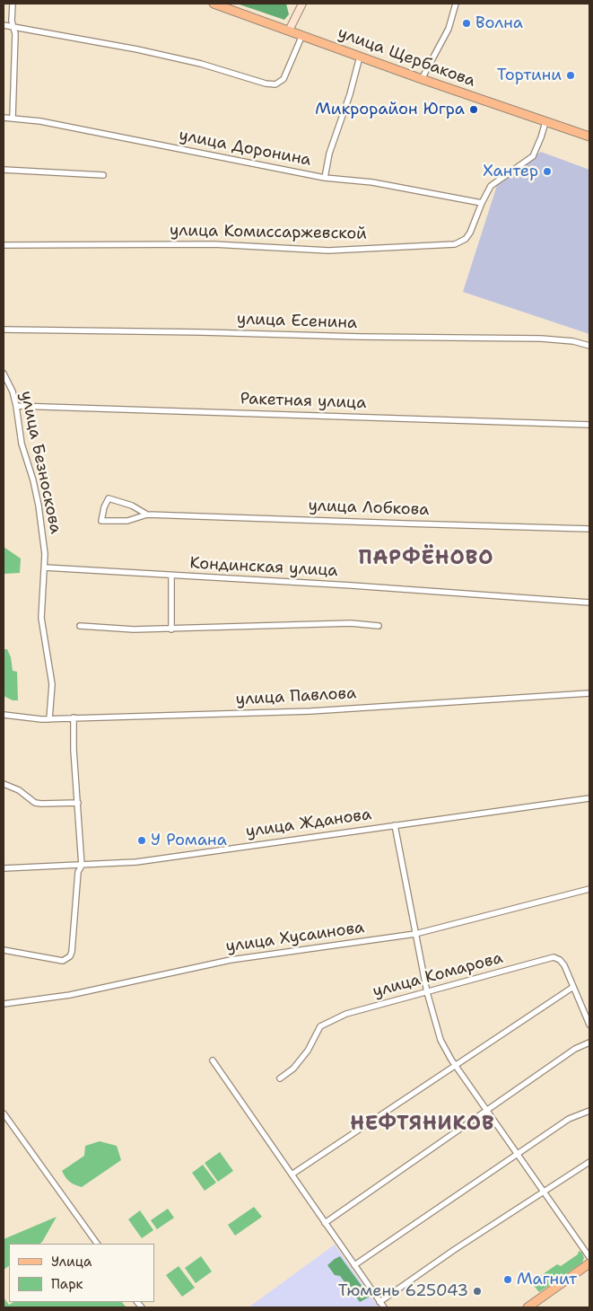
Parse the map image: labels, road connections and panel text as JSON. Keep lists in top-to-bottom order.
{
  "streets": {
    "main road": ["улица Щербакова"],
    "street": [
      "улица Доронина",
      "улица Комиссаржевской",
      "улица Есенина",
      "Ракетная улица",
      "улица Безноскова",
      "улица Лобкова",
      "Кондинская улица",
      "улица Павлова",
      "улица Жданова",
      "улица Хусаинова",
      "улица Комарова"
    ]
  },
  "crossings": [
    ["улица Щербакова", "улица Комиссаржевской"],
    ["улица Доронина", "улица Комиссаржевской"],
    ["Ракетная улица", "улица Безноскова"],
    ["улица Безноскова", "Кондинская улица"],
    ["улица Безноскова", "улица Павлова"]
  ],
  "districts": ["ПАРФЁНОВО", "НЕФТЯНИКОВ"],
  "places": [
    "Волна",
    "Тортини",
    "Микрорайон Югра",
    "Хантер",
    "У Романа",
    "Магнит",
    "Тюмень 625043"
  ],
  "legend": ["Улица", "Парк"]
}
